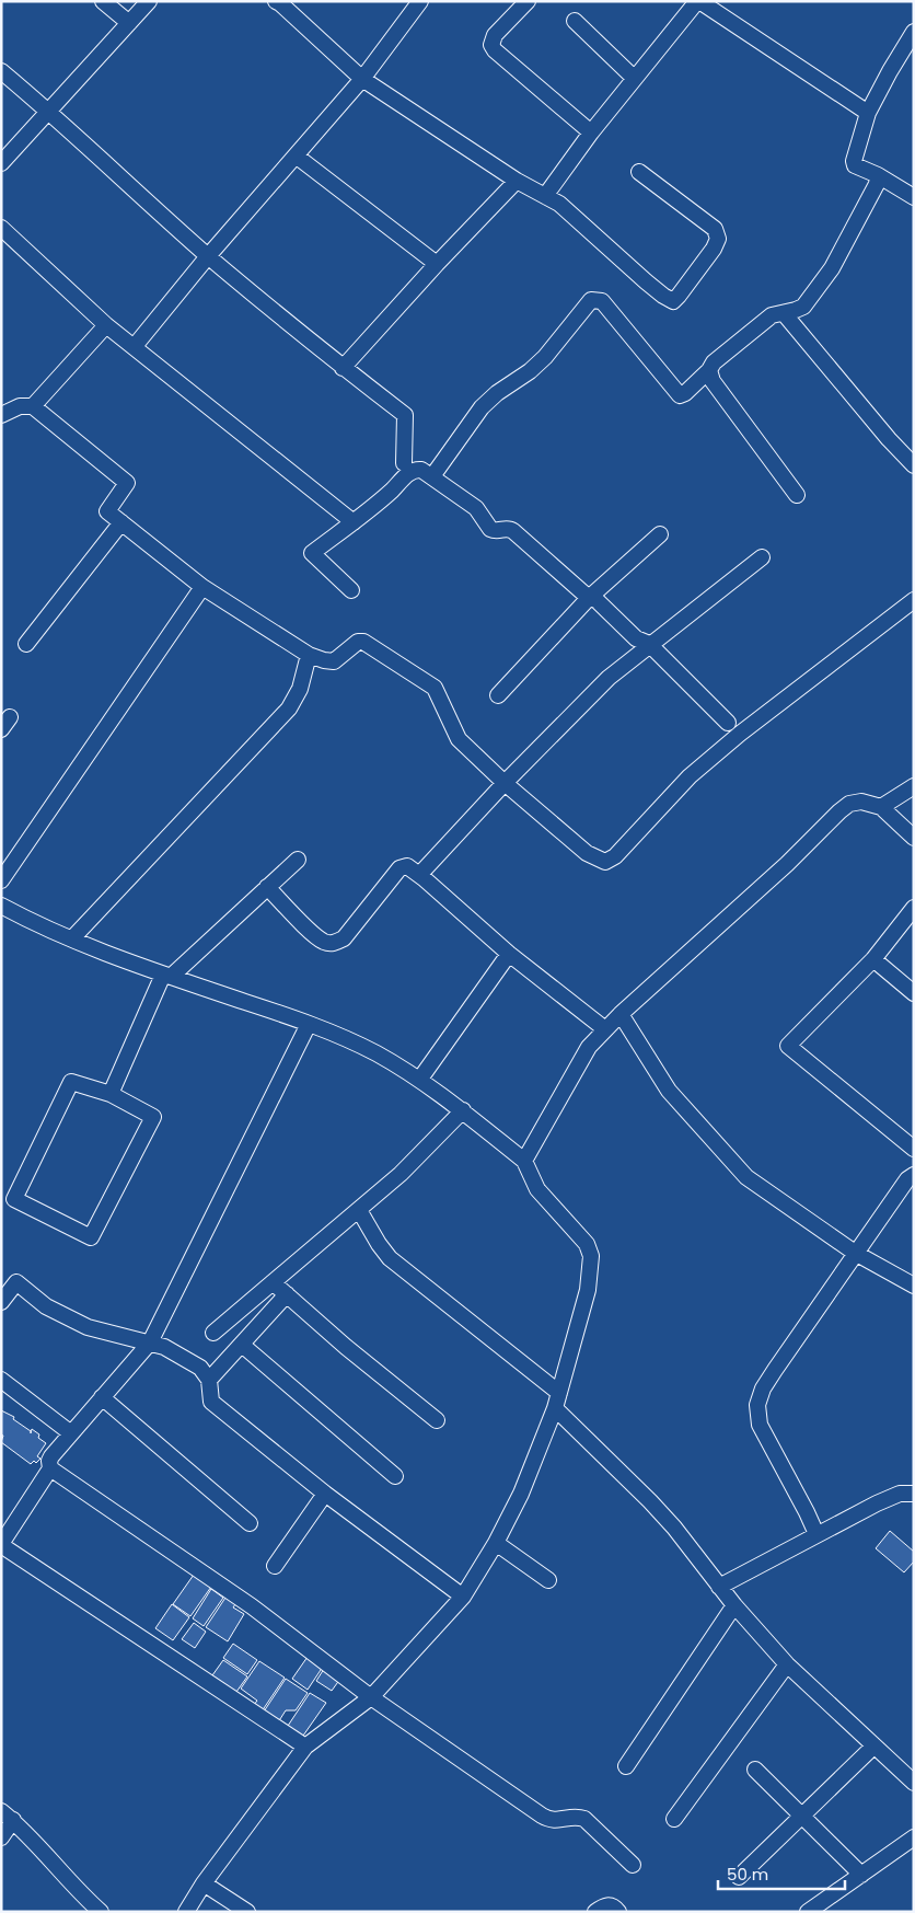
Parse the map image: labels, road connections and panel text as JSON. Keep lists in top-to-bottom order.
{
  "scale_bar": "50 m"
}
